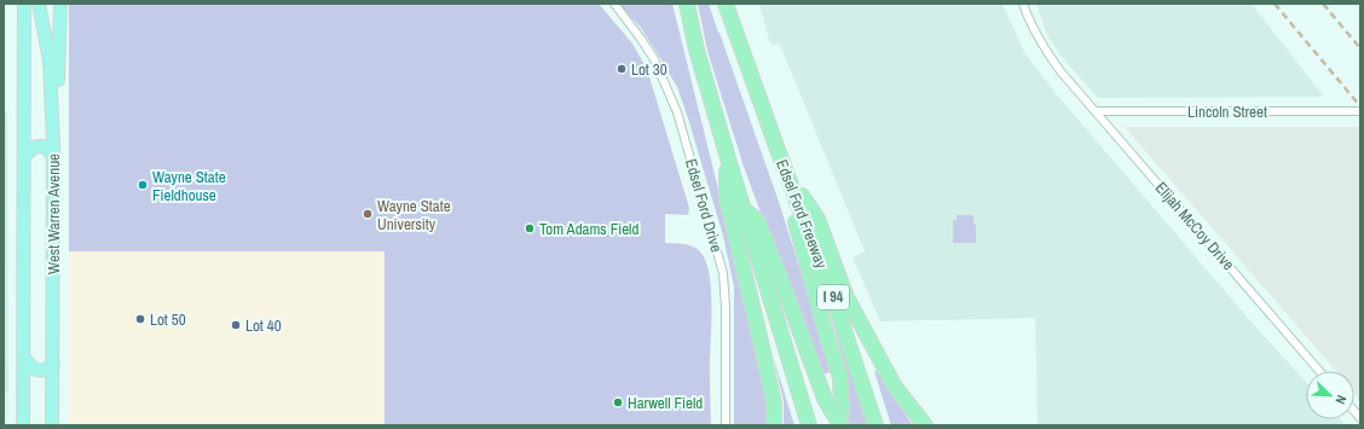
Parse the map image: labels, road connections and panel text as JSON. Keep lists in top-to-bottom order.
{
  "streets": {
    "highway": ["Edsel Ford Freeway", "I 94"],
    "main road": ["West Warren Avenue"],
    "street": ["Lincoln Street", "Edsel Ford Drive", "Elijah McCoy Drive"]
  },
  "crossings": [
    ["Lincoln Street", "Elijah McCoy Drive"]
  ],
  "places": [
    "Lot 30",
    "Wayne State Fieldhouse",
    "Wayne State University",
    "Tom Adams Field",
    "Lot 50",
    "Lot 40",
    "Harwell Field"
  ],
  "north": "bottom right"
}
